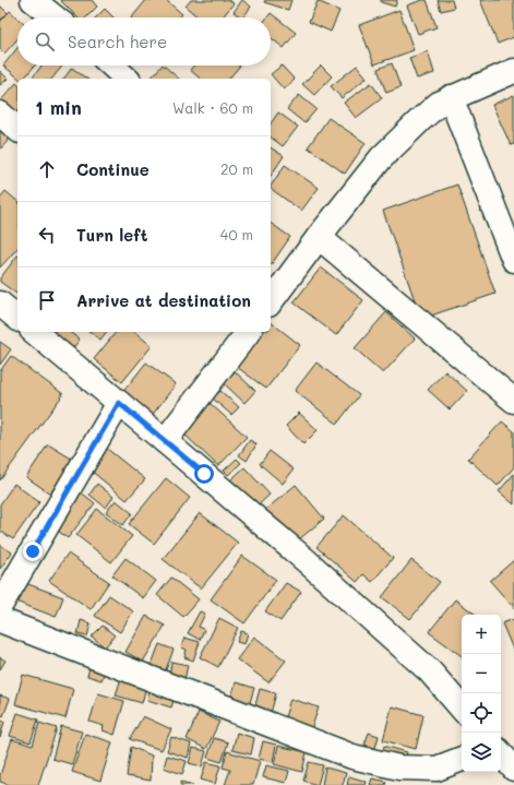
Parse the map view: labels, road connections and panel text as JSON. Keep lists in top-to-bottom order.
{
  "page": {
    "search": "Search here",
    "heading": ["1 min", "Walk · 60 m"],
    "list": [
      ["Continue", "20 m"],
      ["Turn left", "40 m"],
      "Arrive at destination"
    ],
    "map_buttons": ["+", "−"]
  }
}
